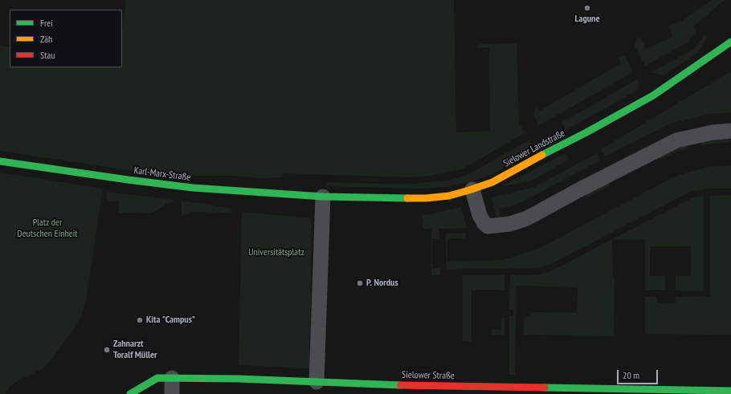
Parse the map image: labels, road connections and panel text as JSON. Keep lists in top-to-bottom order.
{
  "streets": {
    "street": ["Sielower Landstraße", "Karl-Marx-Straße", "Sielower Straße"]
  },
  "crossings": [
    ["Sielower Landstraße", "Karl-Marx-Straße"]
  ],
  "parks": ["Platz der Deutschen Einheit", "Universitätsplatz"],
  "places": [
    "Lagune",
    "P. Nordus",
    "Kita \"Campus\"",
    "Zahnarzt Toralf Müller"
  ],
  "legend": ["Frei", "Zäh", "Stau"],
  "scale_bar": "20 m"
}
